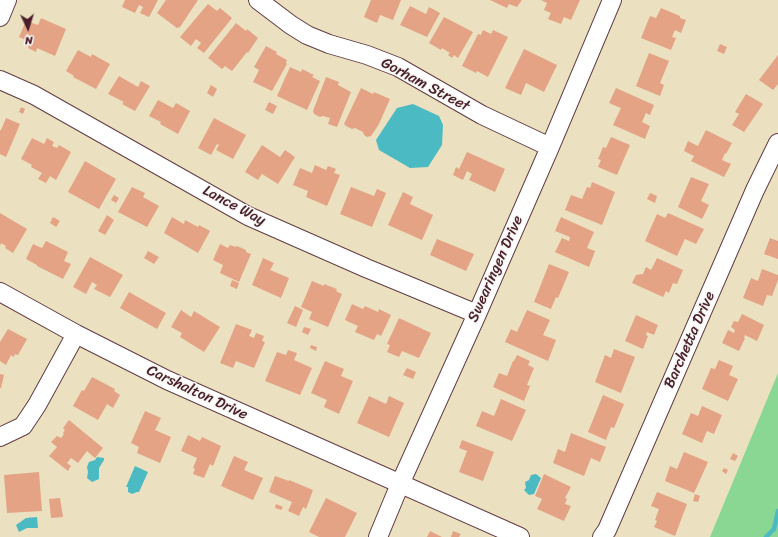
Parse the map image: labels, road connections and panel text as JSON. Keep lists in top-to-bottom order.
{
  "streets": {
    "street": [
      "Gorham Street",
      "Lance Way",
      "Swearingen Drive",
      "Barchetta Drive",
      "Carshalton Drive"
    ]
  },
  "crossings": [
    ["Gorham Street", "Swearingen Drive"],
    ["Lance Way", "Swearingen Drive"],
    ["Swearingen Drive", "Carshalton Drive"]
  ],
  "north": "bottom"
}
